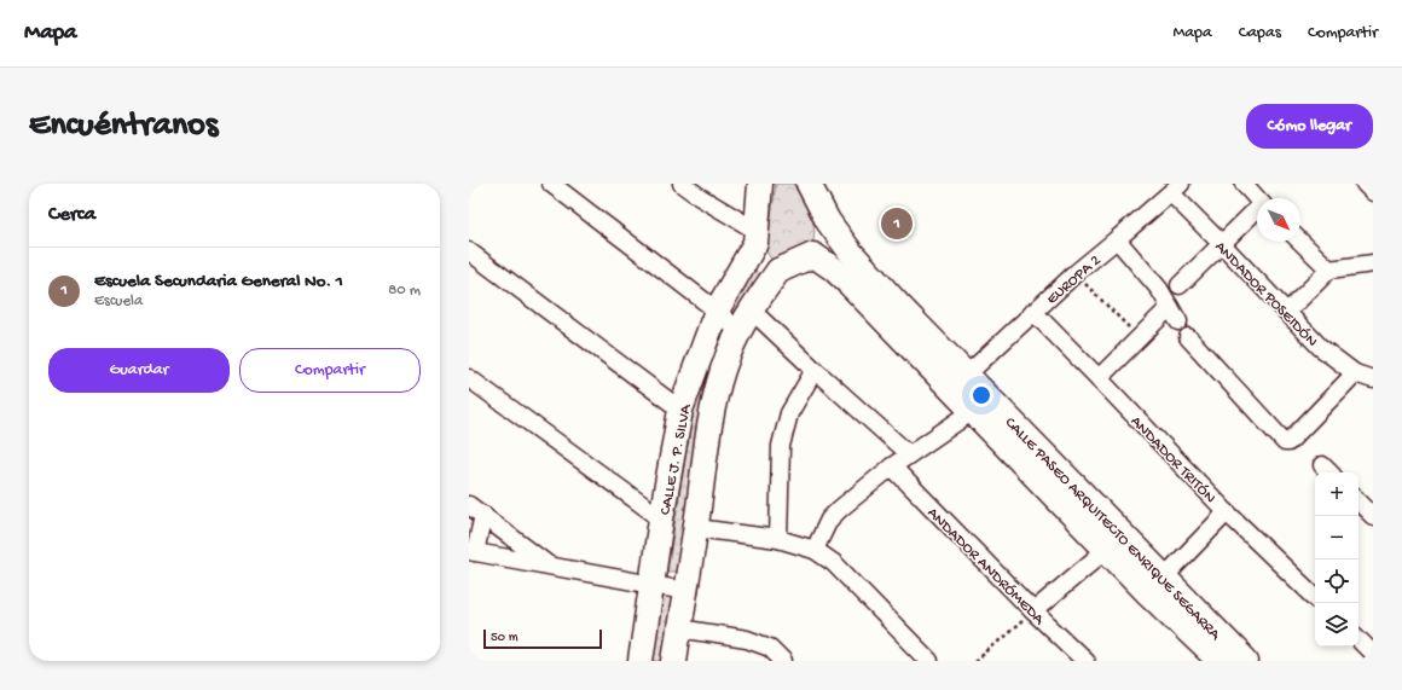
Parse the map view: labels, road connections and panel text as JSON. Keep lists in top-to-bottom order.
{
  "streets": {
    "street": [
      "EUROPA 2",
      "ANDADOR POSEIDÓN",
      "ANDADOR TRITÓN",
      "CALLE J. P. SILVA",
      "CALLE PASEO ARQUITECTO ENRIQUE SEGARRA",
      "ANDADOR ANDRÓMEDA"
    ]
  },
  "crossings": [
    ["EUROPA 2", "ANDADOR POSEIDÓN"],
    ["EUROPA 2", "ANDADOR TRITÓN"],
    ["EUROPA 2", "CALLE PASEO ARQUITECTO ENRIQUE SEGARRA"]
  ],
  "scale_bar": "50 m",
  "north": "bottom right",
  "page": {
    "header": "Mapa",
    "nav": ["Mapa", "Capas", "Compartir"],
    "buttons": [
      "Cómo llegar",
      ["Guardar", "Compartir"]
    ],
    "title": "Encuéntranos",
    "heading": "Cerca",
    "pins": "1",
    "list": [
      {
        "mark": "1",
        "name": "Escuela Secundaria General No. 1",
        "note": "Escuela",
        "value": "80 m"
      }
    ],
    "map_buttons": ["+", "−"],
    "scale": "50 m"
  }
}
